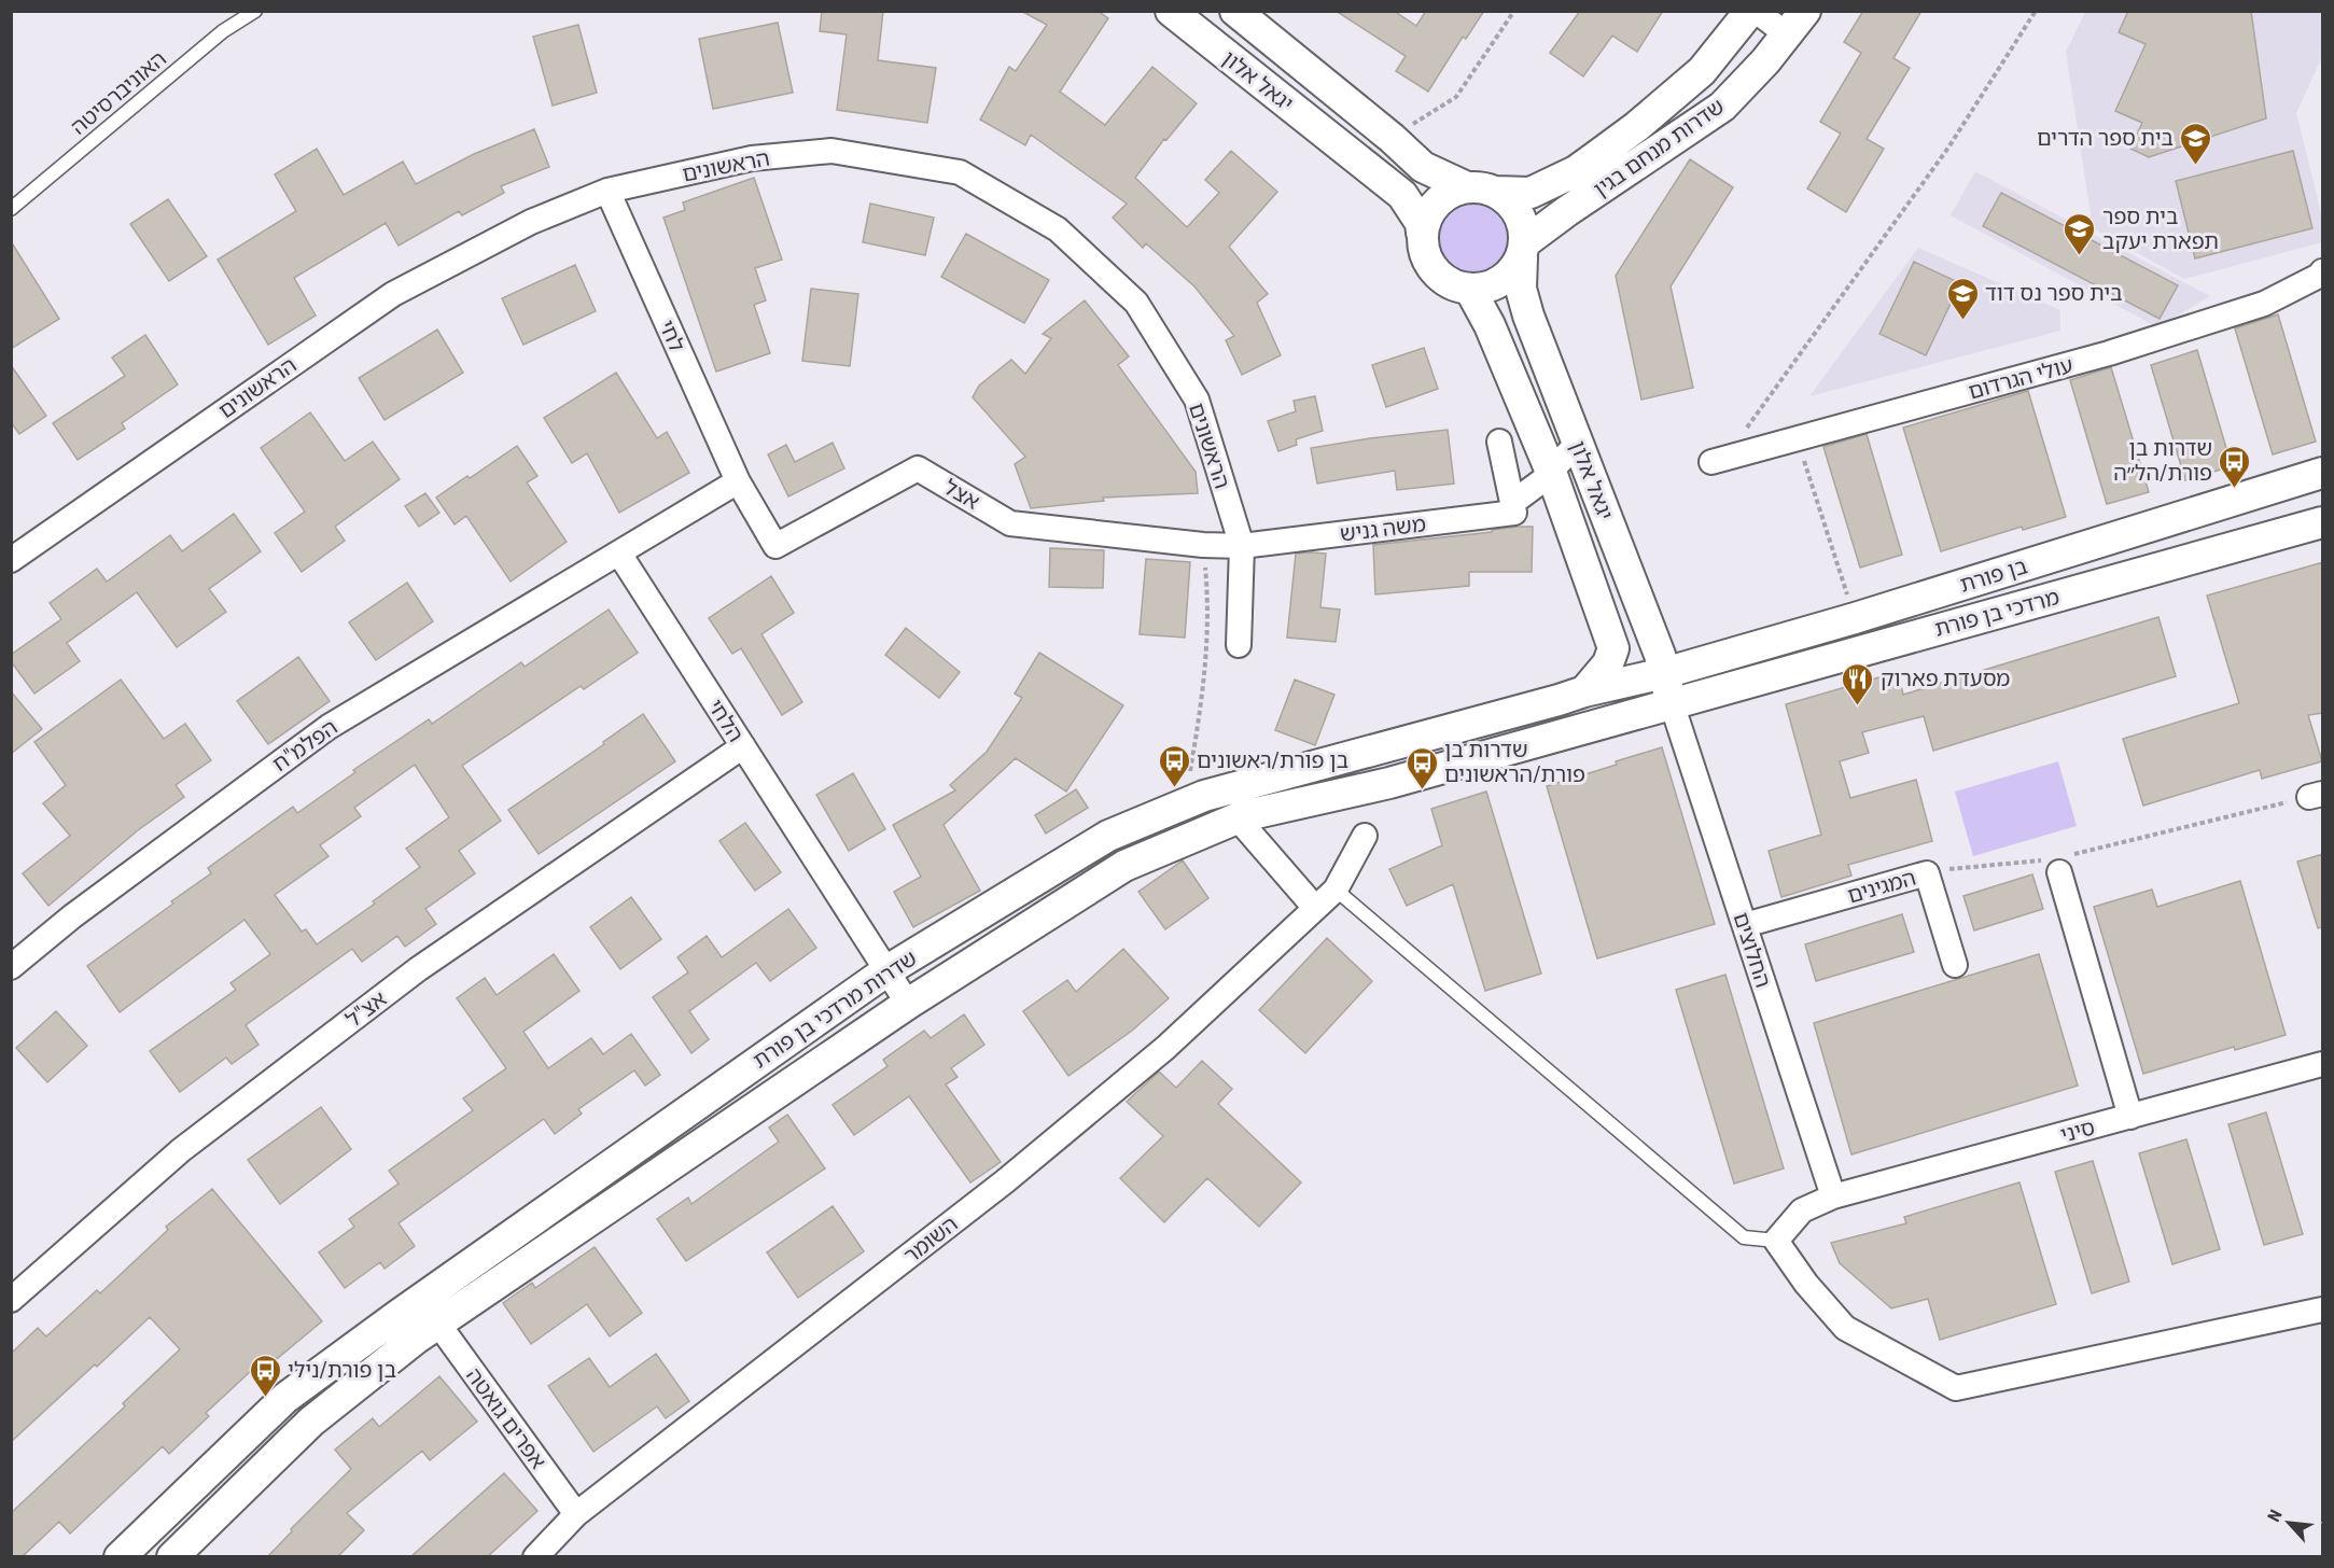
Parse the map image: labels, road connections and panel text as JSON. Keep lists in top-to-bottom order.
{
  "streets": {
    "street": [
      "יגאל אלון",
      "שדרות מנחם בגין",
      "הראשונים",
      "לחי",
      "עולי הגרדום",
      "אצל",
      "משה גניש",
      "בן פורת",
      "מרדכי בן פורת",
      "הלחי",
      "הפלמ\"ח",
      "המגינים",
      "החלוצים",
      "אצ\"ל",
      "שדרות מרדכי בן פורת",
      "סיני",
      "השומר",
      "אפרים גואטה"
    ],
    "lane": ["האוניברסיטה"]
  },
  "crossings": [
    ["יגאל אלון", "שדרות מנחם בגין"],
    ["יגאל אלון", "משה גניש"],
    ["יגאל אלון", "בן פורת"],
    ["יגאל אלון", "מרדכי בן פורת"],
    ["יגאל אלון", "החלוצים"],
    ["יגאל אלון", "שדרות מרדכי בן פורת"],
    ["הראשונים", "לחי"],
    ["הראשונים", "אצל"],
    ["הראשונים", "משה גניש"],
    ["לחי", "אצל"],
    ["אצל", "משה גניש"],
    ["בן פורת", "שדרות מרדכי בן פורת"],
    ["מרדכי בן פורת", "החלוצים"],
    ["מרדכי בן פורת", "שדרות מרדכי בן פורת"],
    ["הלחי", "הפלמ\"ח"],
    ["הלחי", "אצ\"ל"],
    ["הלחי", "שדרות מרדכי בן פורת"],
    ["המגינים", "החלוצים"],
    ["החלוצים", "שדרות מרדכי בן פורת"],
    ["החלוצים", "סיני"],
    ["שדרות מרדכי בן פורת", "אפרים גואטה"],
    ["השומר", "אפרים גואטה"]
  ],
  "places": {
    "school or university": ["בית ספר הדרים", "בית ספר תפארת יעקב", "בית ספר נס דוד"],
    "bus stop": [
      "שדרות בן פורת/הל״ה",
      "בן פורת/ראשונים",
      "שדרות בן פורת/הראשונים",
      "בן פורת/נילי"
    ],
    "restaurant": ["מסעדת פארוק"]
  },
  "north": "top left"
}
